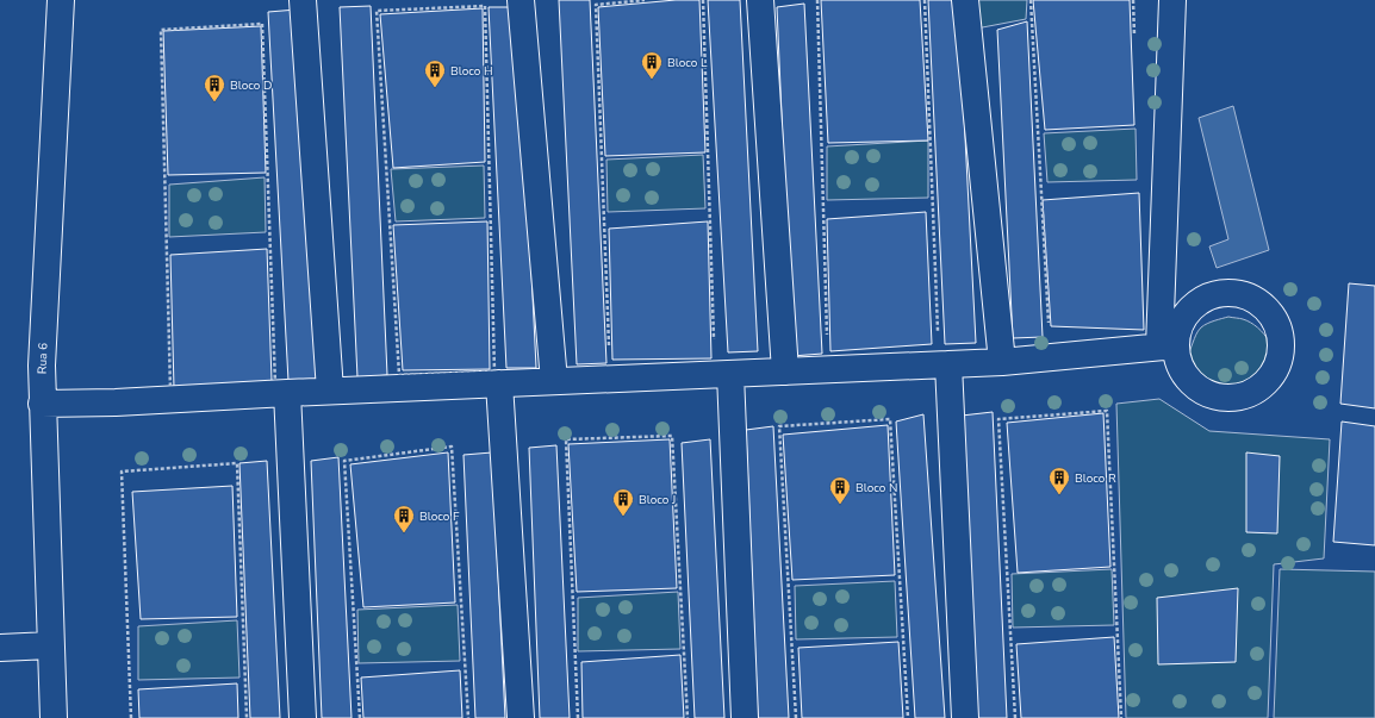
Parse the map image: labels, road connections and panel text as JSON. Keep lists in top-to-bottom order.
{
  "streets": {
    "street": ["Rua 6"]
  },
  "places": {
    "building": [
      "Bloco L",
      "Bloco H",
      "Bloco D",
      "Bloco R",
      "Bloco N",
      "Bloco J",
      "Bloco F"
    ]
  }
}
